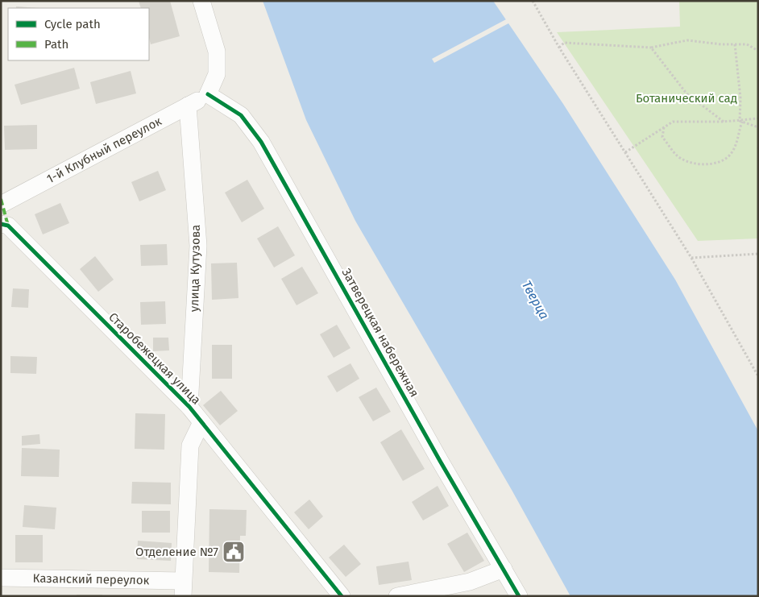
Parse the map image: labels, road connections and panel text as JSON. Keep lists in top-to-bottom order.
{
  "streets": {
    "street": [
      "1-й Клубный переулок",
      "улица Кутузова",
      "Затверецкая набережная",
      "Старобежецкая улица",
      "Казанский переулок"
    ]
  },
  "crossings": [
    ["1-й Клубный переулок", "улица Кутузова"],
    ["1-й Клубный переулок", "Затверецкая набережная"],
    ["улица Кутузова", "Старобежецкая улица"]
  ],
  "water": ["Тверца"],
  "parks": ["Ботанический сад"],
  "places": {
    "public building": ["Отделение №7"]
  },
  "legend": ["Cycle path", "Path"]
}
